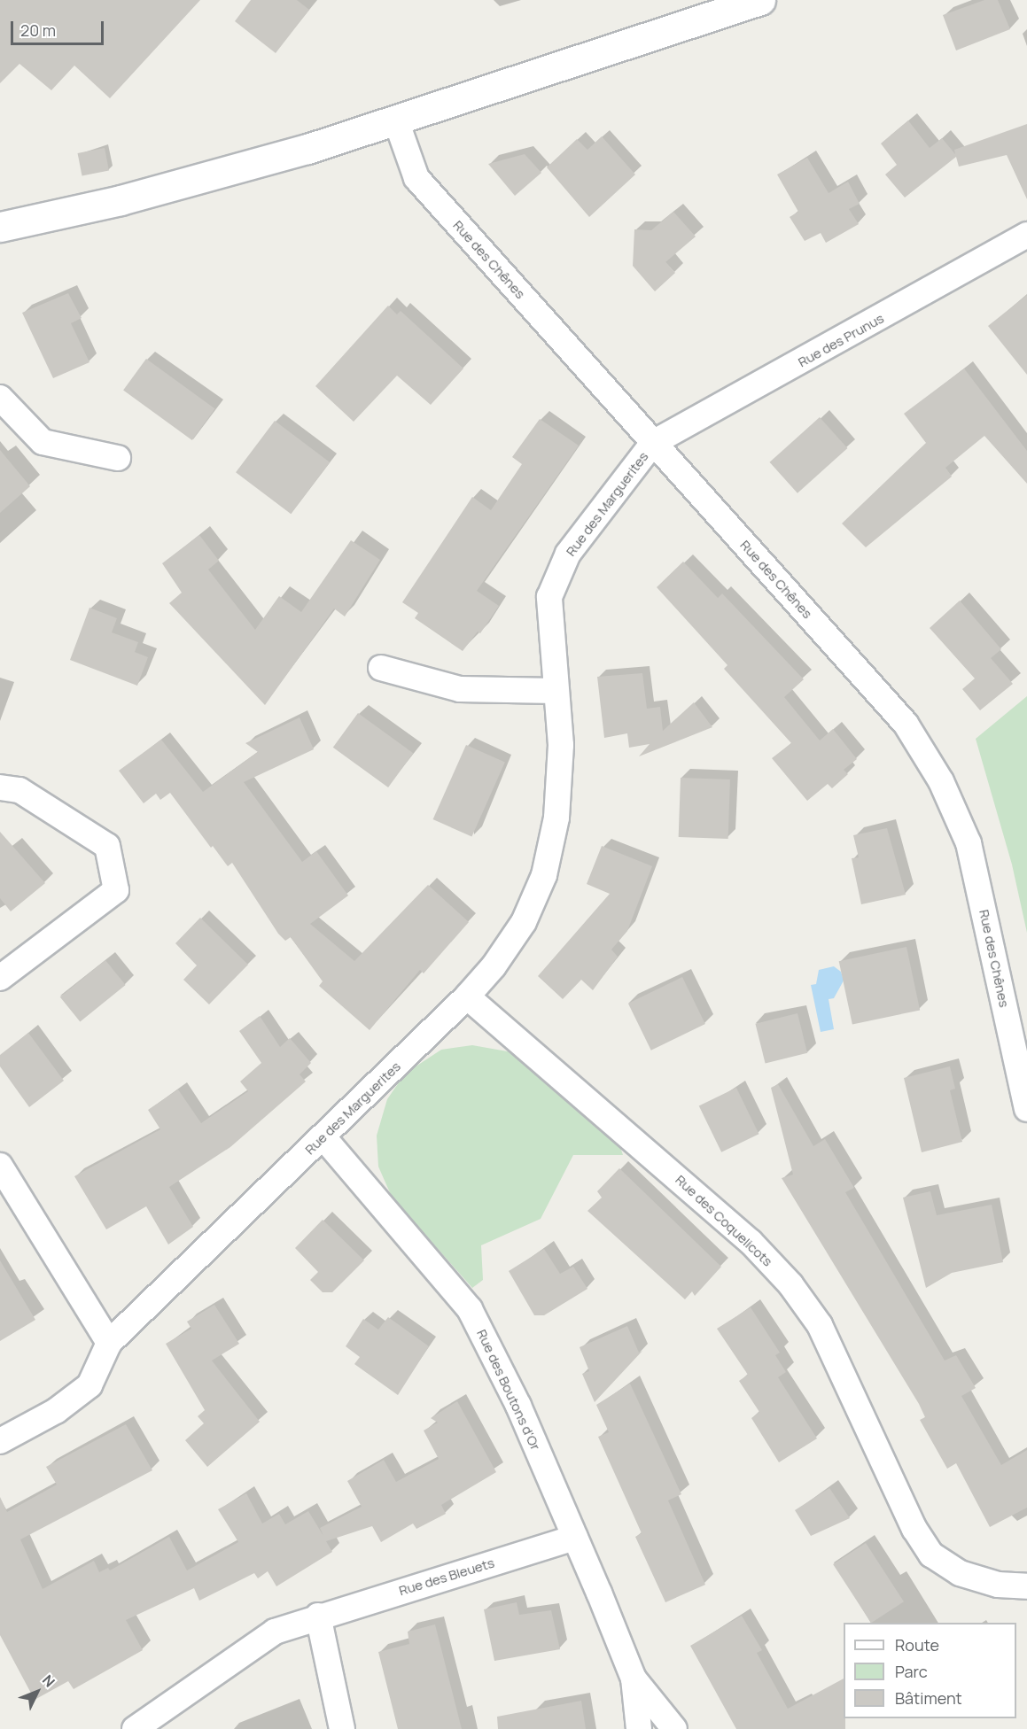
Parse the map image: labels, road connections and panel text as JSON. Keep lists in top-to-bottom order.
{
  "streets": {
    "street": [
      "Rue des Chênes",
      "Rue des Prunus",
      "Rue des Marguerites",
      "Rue des Coquelicots",
      "Rue des Boutons d'Or",
      "Rue des Bleuets"
    ]
  },
  "crossings": [
    ["Rue des Chênes", "Rue des Prunus"],
    ["Rue des Chênes", "Rue des Marguerites"],
    ["Rue des Prunus", "Rue des Marguerites"],
    ["Rue des Marguerites", "Rue des Coquelicots"],
    ["Rue des Marguerites", "Rue des Boutons d'Or"],
    ["Rue des Boutons d'Or", "Rue des Bleuets"]
  ],
  "legend": ["Route", "Parc", "Bâtiment"],
  "scale_bar": "20 m",
  "north": "top right"
}
